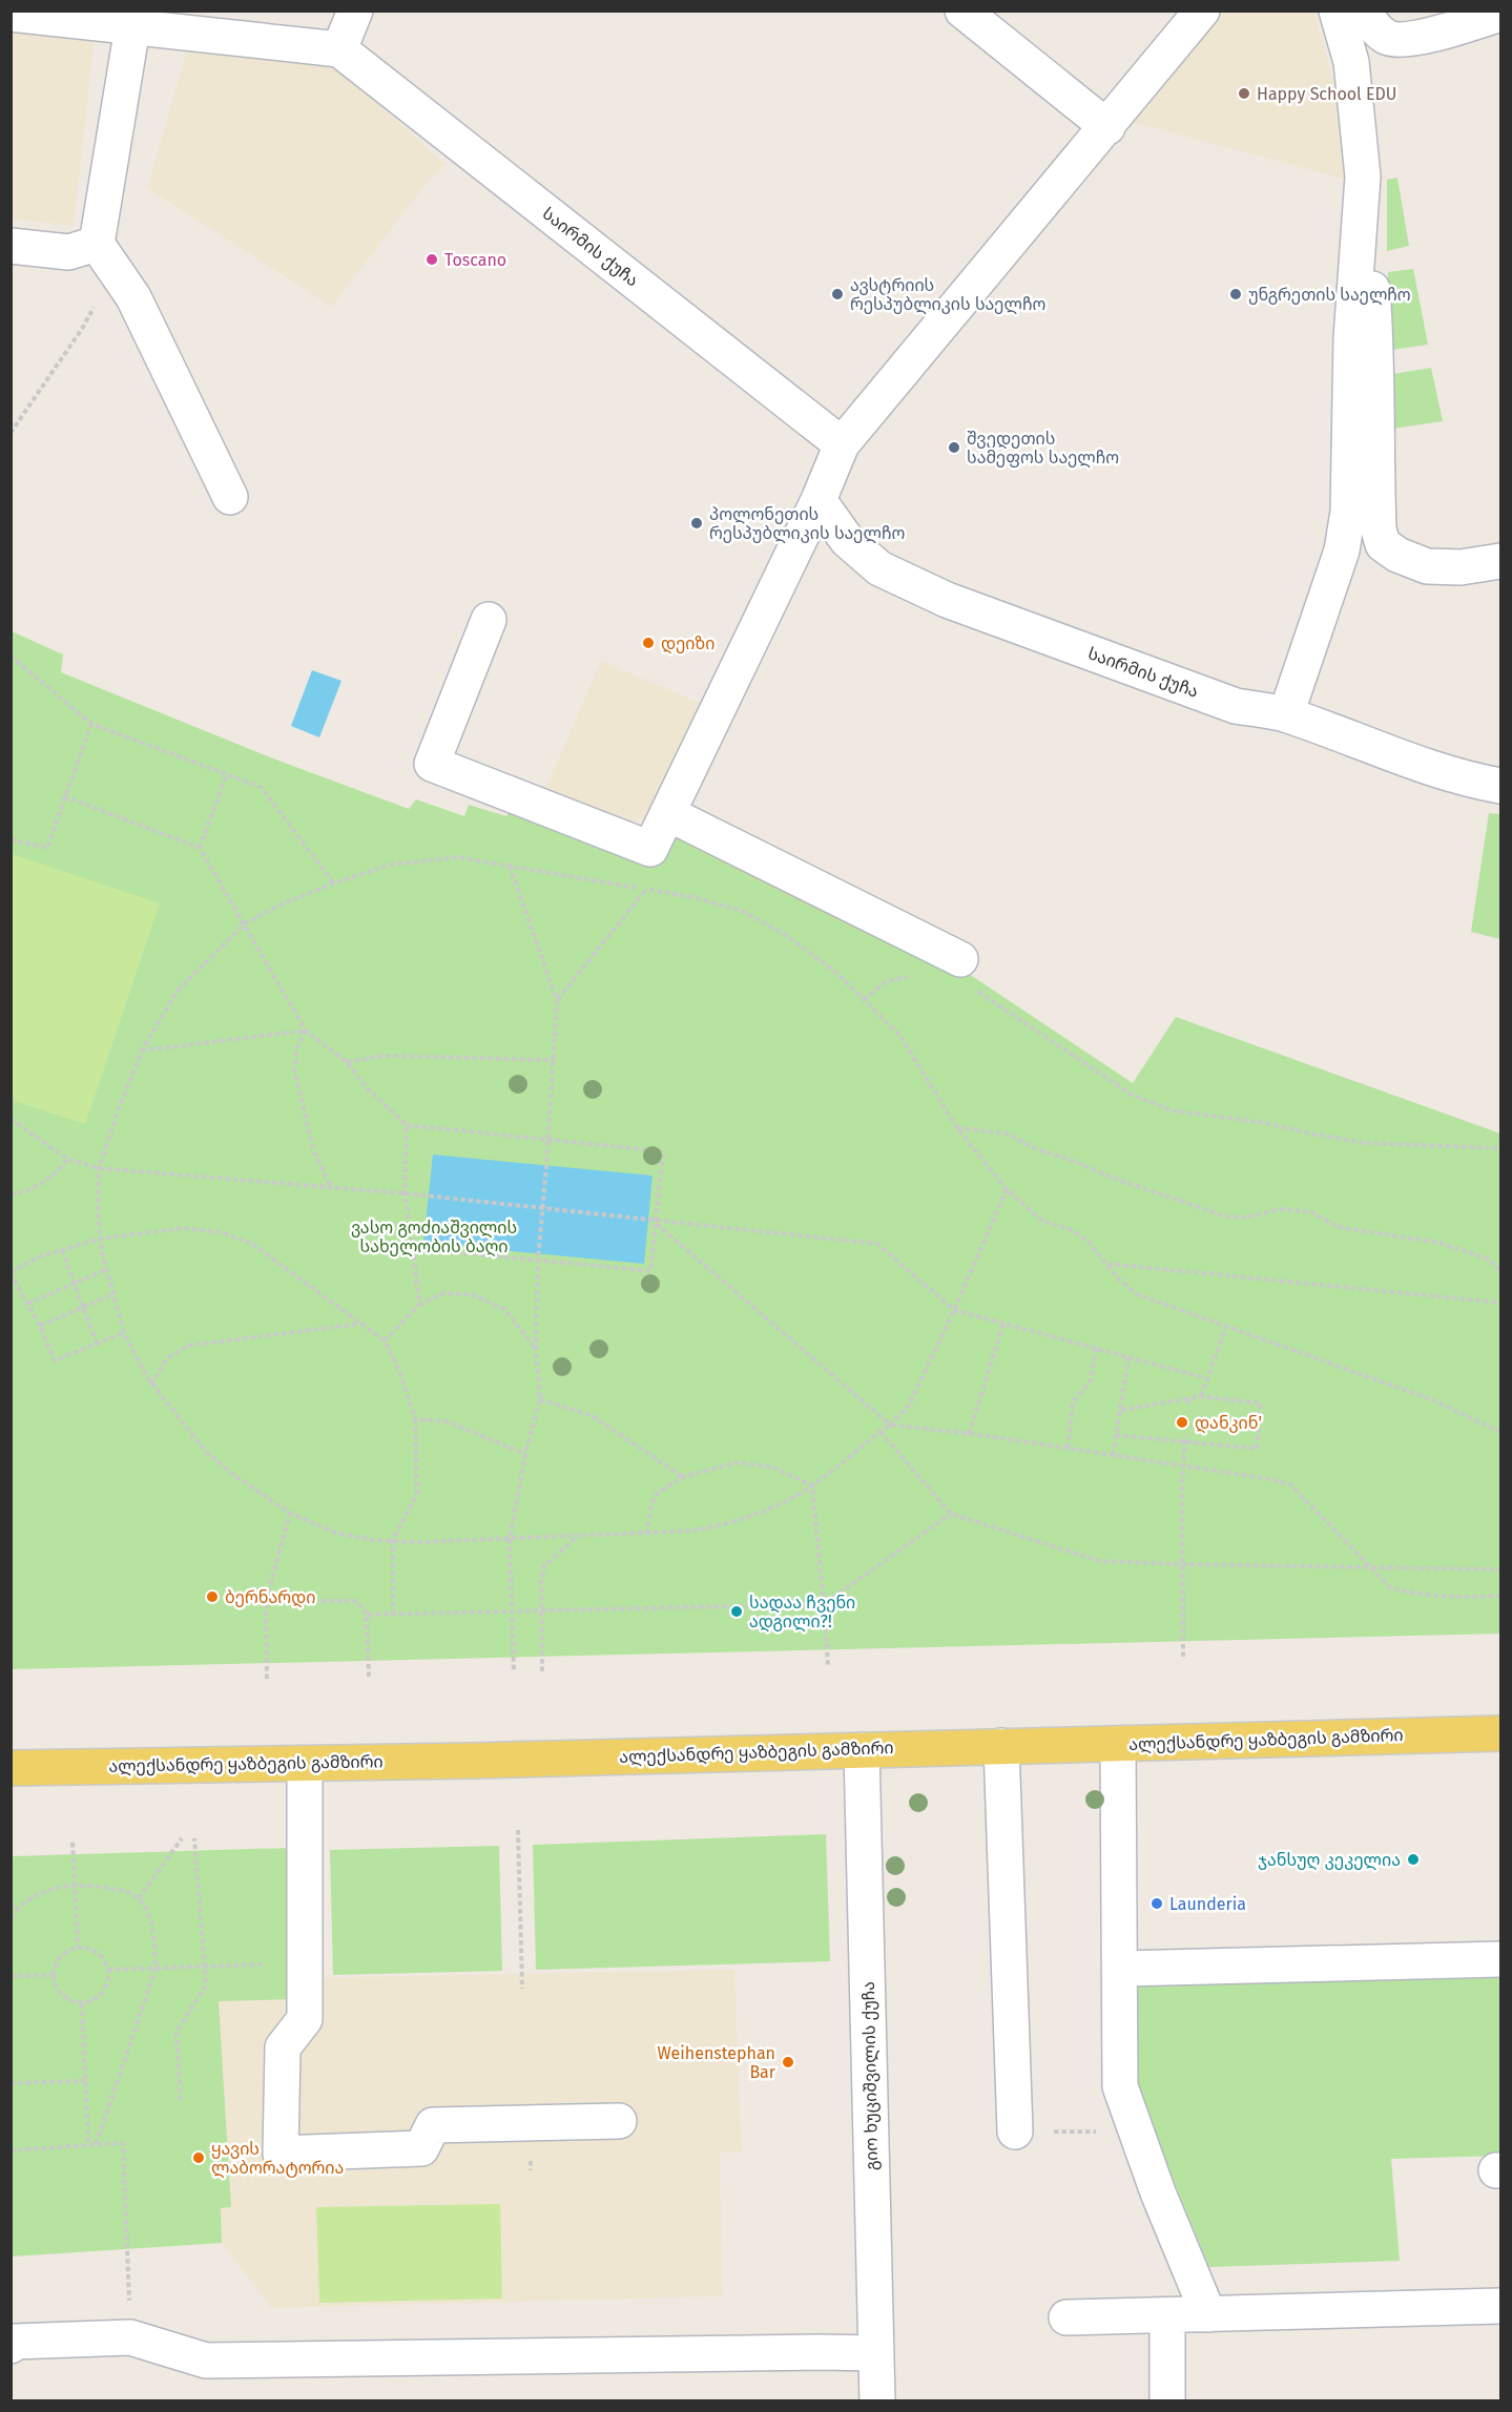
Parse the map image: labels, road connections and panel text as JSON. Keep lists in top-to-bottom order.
{
  "streets": {
    "main road": ["ალექსანდრე ყაზბეგის გამზირი"],
    "street": ["საირმის ქუჩა", "გიო ხუციშვილის ქუჩა"]
  },
  "crossings": [
    ["ალექსანდრე ყაზბეგის გამზირი", "გიო ხუციშვილის ქუჩა"]
  ],
  "parks": ["ვასო გოძიაშვილის სახელობის ბაღი"],
  "places": [
    "Happy School EDU",
    "Toscano",
    "ავსტრიის რესპუბლიკის საელჩო",
    "უნგრეთის საელჩო",
    "შვედეთის სამეფოს საელჩო",
    "პოლონეთის რესპუბლიკის საელჩო",
    "დეიზი",
    "დანკინ'",
    "ბერნარდი",
    "სადაა ჩვენი ადგილი?!",
    "ჯანსუღ კეკელია",
    "Launderia",
    "Weihenstephan Bar",
    "ყავის ლაბორატორია"
  ]
}
